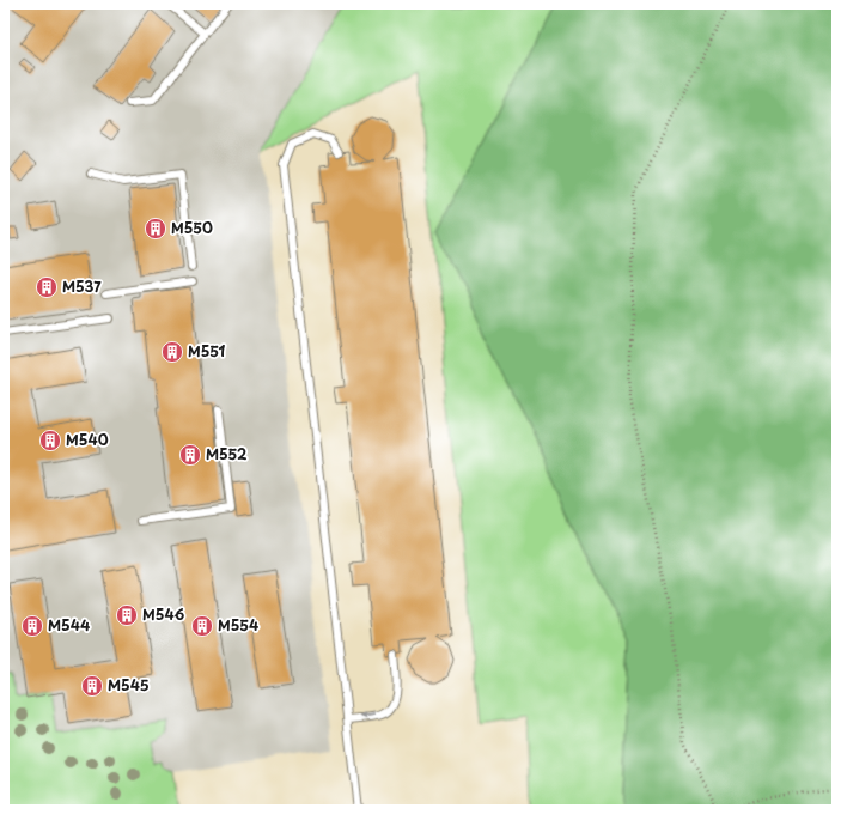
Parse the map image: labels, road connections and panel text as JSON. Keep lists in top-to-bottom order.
{
  "places": {
    "building": [
      "M550",
      "M537",
      "M551",
      "M540",
      "M552",
      "M546",
      "M544",
      "M554",
      "M545"
    ]
  }
}
